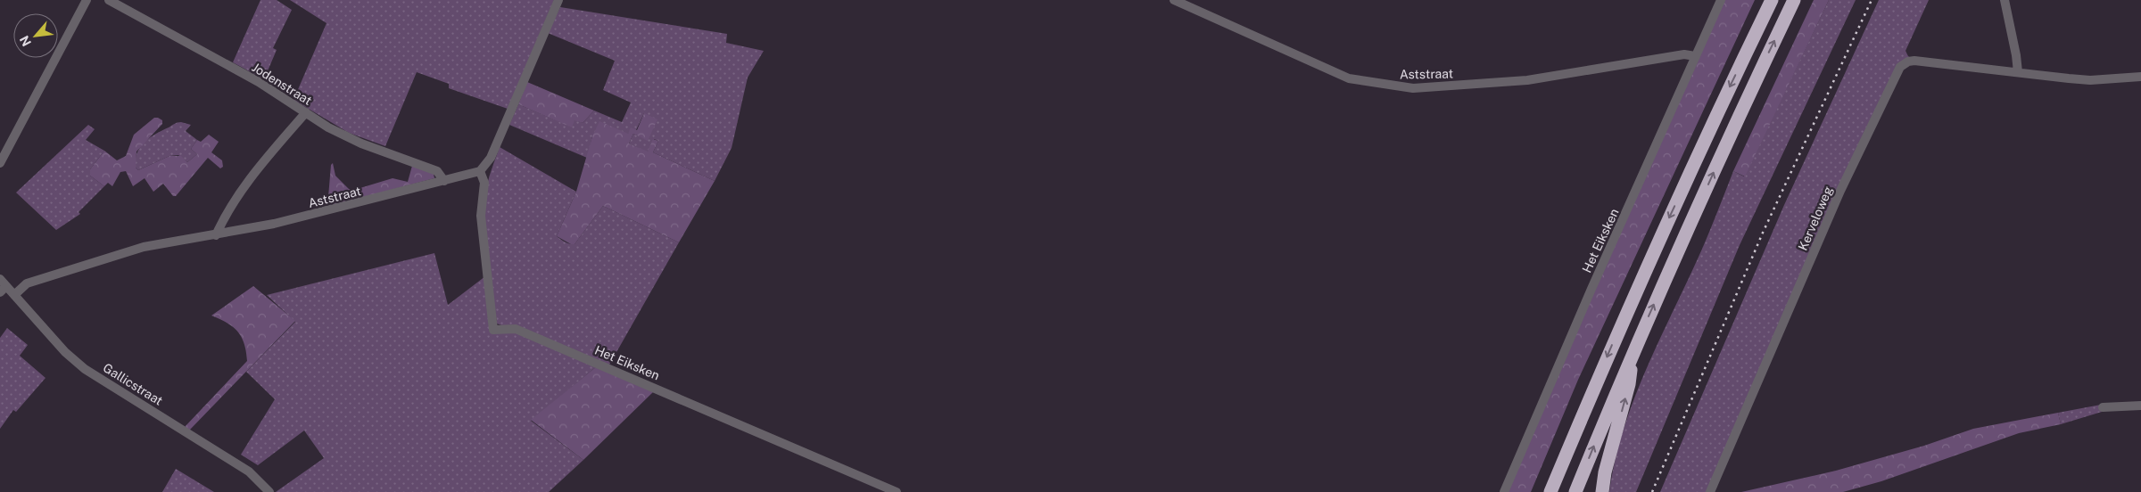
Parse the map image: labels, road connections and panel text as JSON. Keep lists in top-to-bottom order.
{
  "streets": {
    "street": [
      "Aststraat",
      "Jodenstraat",
      "Kerveloweg",
      "Het Eiksken",
      "Gallicstraat"
    ]
  },
  "crossings": [
    ["Aststraat", "Jodenstraat"],
    ["Aststraat", "Het Eiksken"],
    ["Aststraat", "Gallicstraat"]
  ],
  "north": "bottom left"
}
